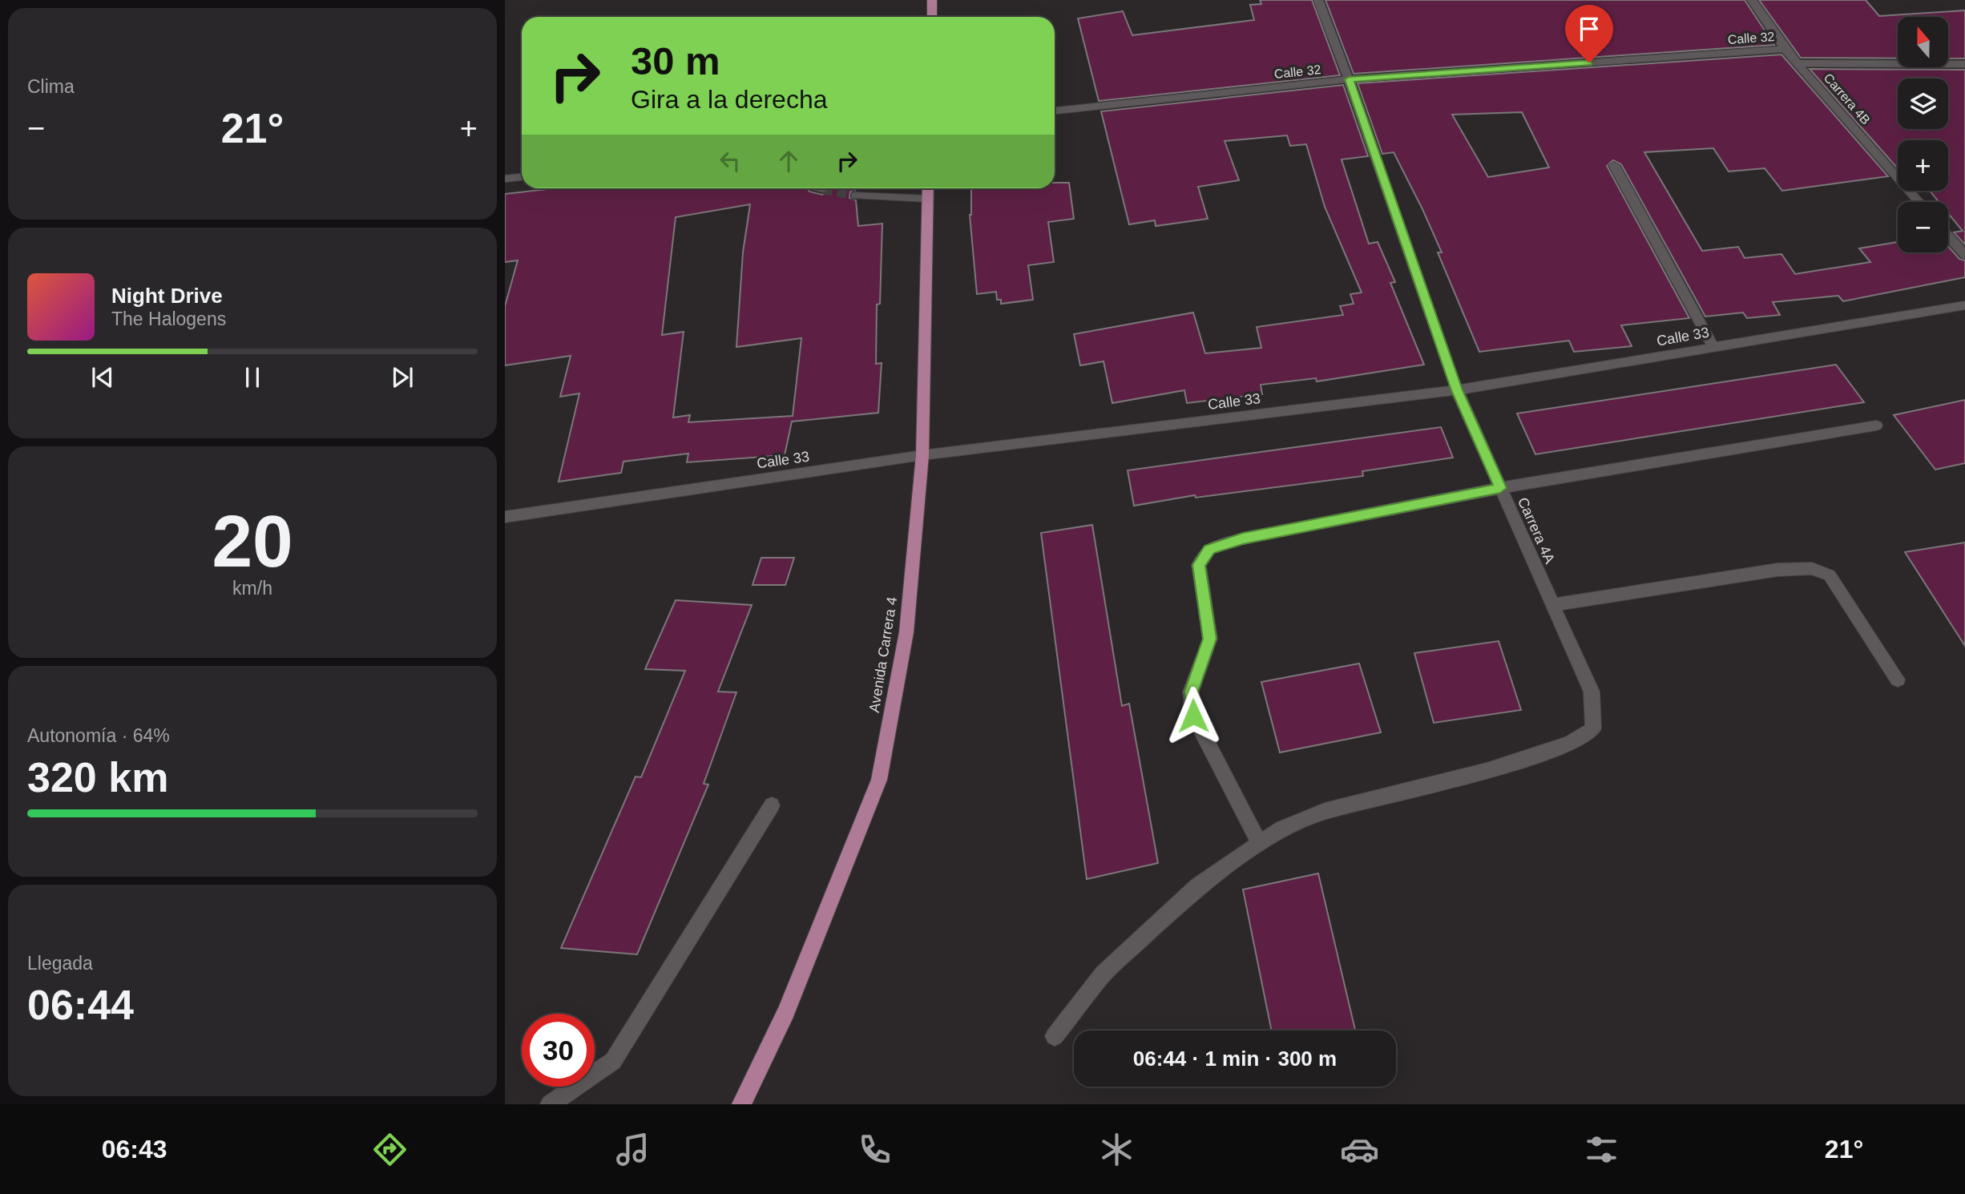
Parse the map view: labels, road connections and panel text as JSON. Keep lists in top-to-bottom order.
{
  "streets": {
    "main road": ["Avenida Carrera 4"],
    "street": [
      "Calle 32",
      "Carrera 4B",
      "Calle 33",
      "Carrera 4A"
    ]
  },
  "crossings": [
    ["Calle 32", "Carrera 4B"],
    ["Calle 32", "Carrera 4A"],
    ["Calle 33", "Carrera 4A"],
    ["Calle 33", "Avenida Carrera 4"]
  ],
  "north": "top",
  "page": {
    "tile": [
      "Clima",
      ["20", "km/h"],
      ["Autonomía · 64%", "320 km"],
      ["Llegada", "06:44"]
    ],
    "map_buttons": ["+", "−"],
    "turn": ["30 m", "Gira a la derecha"],
    "heat": ["−", "21°", "+"],
    "song": ["Night Drive", "The Halogens"],
    "limit": "30",
    "trip": "06:44 · 1 min · 300 m",
    "tabs": ["06:43", "21°"]
  }
}
